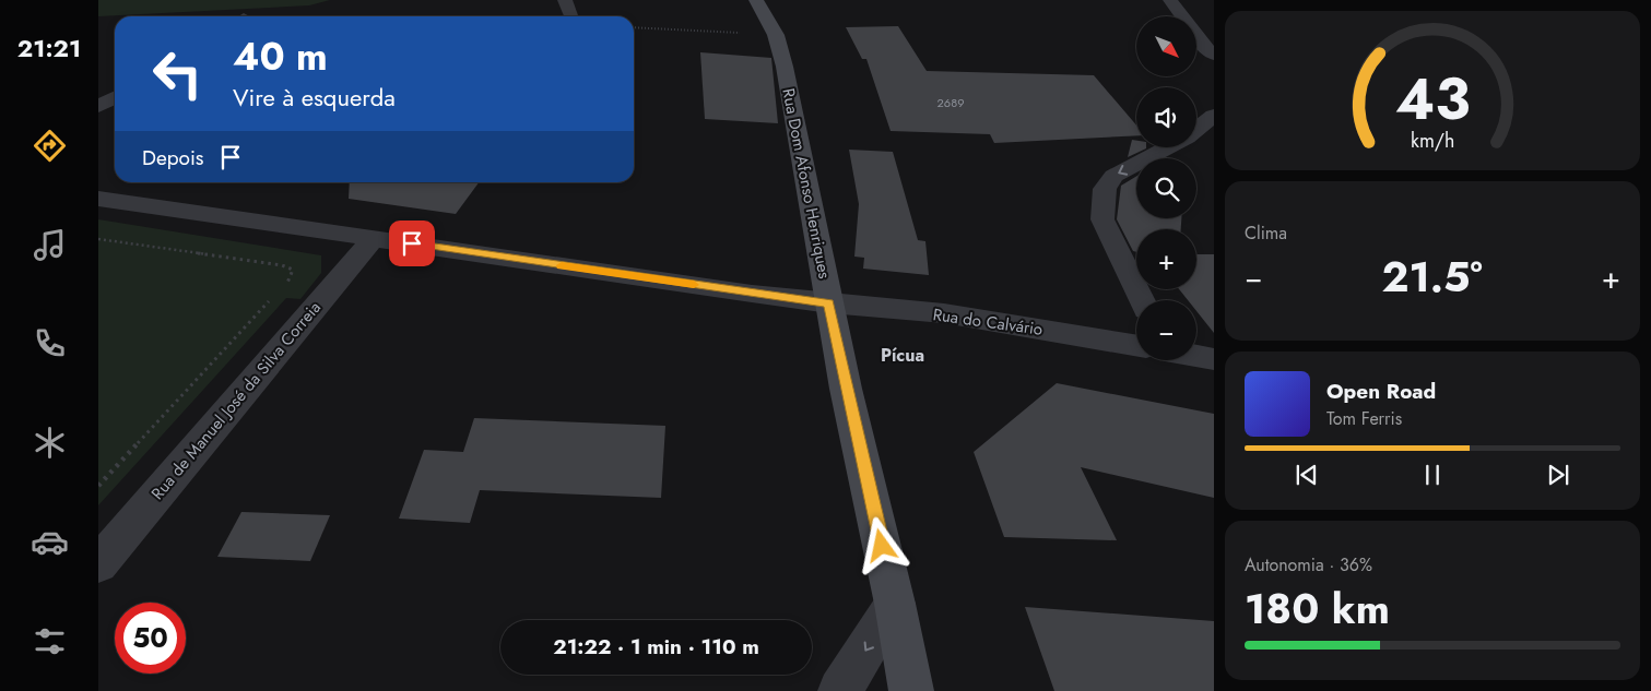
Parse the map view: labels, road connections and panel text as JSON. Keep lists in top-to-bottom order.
{
  "streets": {
    "main road": ["Rua Dom Afonso Henriques"],
    "street": ["Rua do Calvário", "Rua de Manuel José da Silva Correia"]
  },
  "crossings": [
    ["Rua Dom Afonso Henriques", "Rua do Calvário"],
    ["Rua do Calvário", "Rua de Manuel José da Silva Correia"]
  ],
  "districts": ["Pícua"],
  "house_numbers": ["2689"],
  "north": "bottom right",
  "page": {
    "tabs": "21:21",
    "map_buttons": ["+", "−"],
    "turn": ["40 m", "Vire à esquerda"],
    "then": "Depois",
    "tile": [
      "Clima",
      ["Autonomia · 36%", "180 km"]
    ],
    "heat": ["−", "21.5°", "+"],
    "song": ["Open Road", "Tom Ferris"],
    "limit": "50",
    "trip": "21:22 · 1 min · 110 m",
    "gauge": ["43", "km/h"]
  }
}
